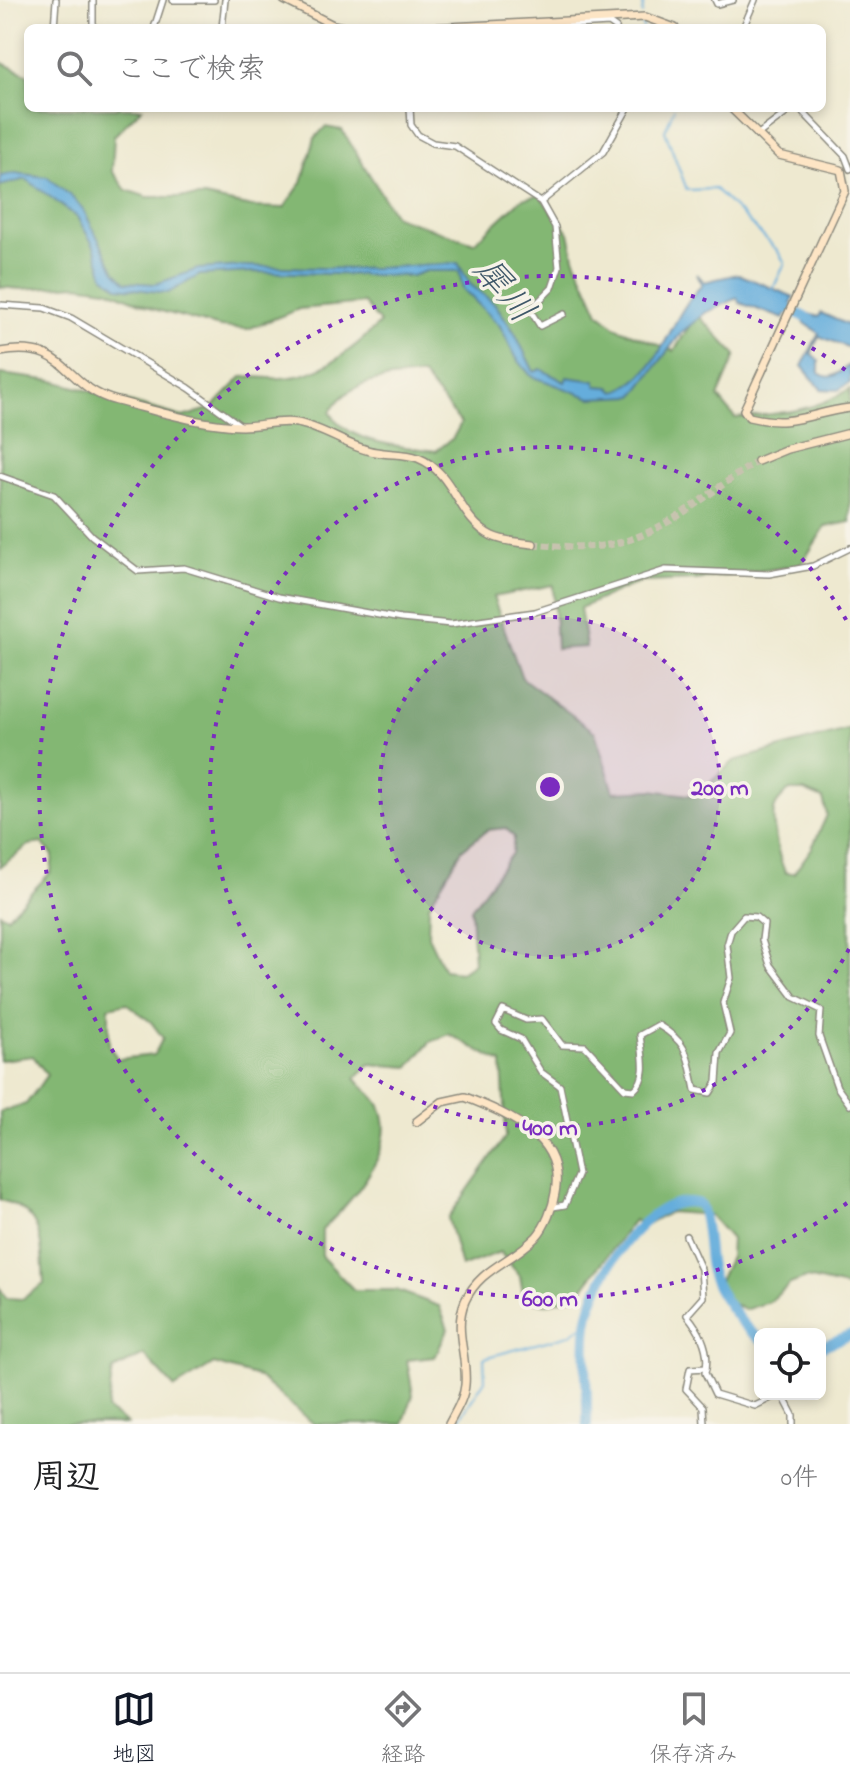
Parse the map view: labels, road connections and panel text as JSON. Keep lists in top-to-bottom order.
{
  "water": ["犀川"],
  "page": {
    "search": "ここで検索",
    "heading": ["周辺", "0件"],
    "nav": ["地図", "経路", "保存済み"]
  },
  "rings": ["200 m", "400 m", "600 m"]
}
